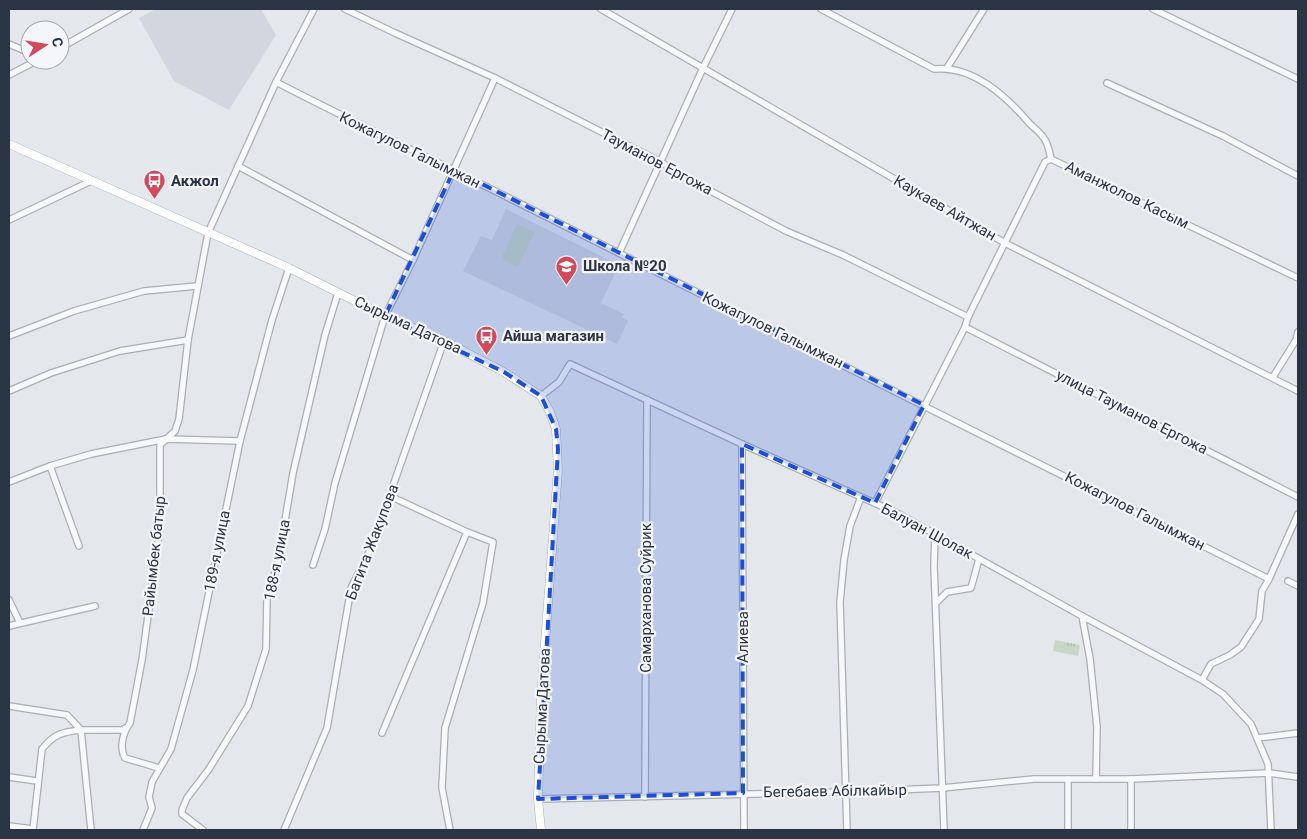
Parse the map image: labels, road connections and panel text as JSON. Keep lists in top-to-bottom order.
{
  "streets": {
    "street": [
      "Кожагулов Галымжан",
      "Тауманов Ергожа",
      "Аманжолов Касым",
      "Каукаев Айтжан",
      "Сырыма Датова",
      "улица Тауманов Ергожа",
      "Балуан Шолак",
      "Багита Жакупова",
      "189-я улица",
      "Райымбек батыр",
      "188-я улица",
      "Самарханова Суйрик",
      "Алиева",
      "Бегебаев Абілкайыр"
    ]
  },
  "crossings": [
    ["Кожагулов Галымжан", "Райымбек батыр"],
    ["Сырыма Датова", "Балуан Шолак"],
    ["Сырыма Датова", "Багита Жакупова"],
    ["Сырыма Датова", "189-я улица"],
    ["Сырыма Датова", "Райымбек батыр"],
    ["Сырыма Датова", "188-я улица"],
    ["Сырыма Датова", "Бегебаев Абілкайыр"],
    ["Балуан Шолак", "Самарханова Суйрик"],
    ["Балуан Шолак", "Алиева"],
    ["Балуан Шолак", "Бегебаев Абілкайыр"],
    ["189-я улица", "Райымбек батыр"],
    ["Самарханова Суйрик", "Бегебаев Абілкайыр"],
    ["Алиева", "Бегебаев Абілкайыр"]
  ],
  "places": {
    "bus stop": ["Акжол", "Айша магазин"],
    "school or university": ["Школа №20"]
  },
  "north": "right"
}
